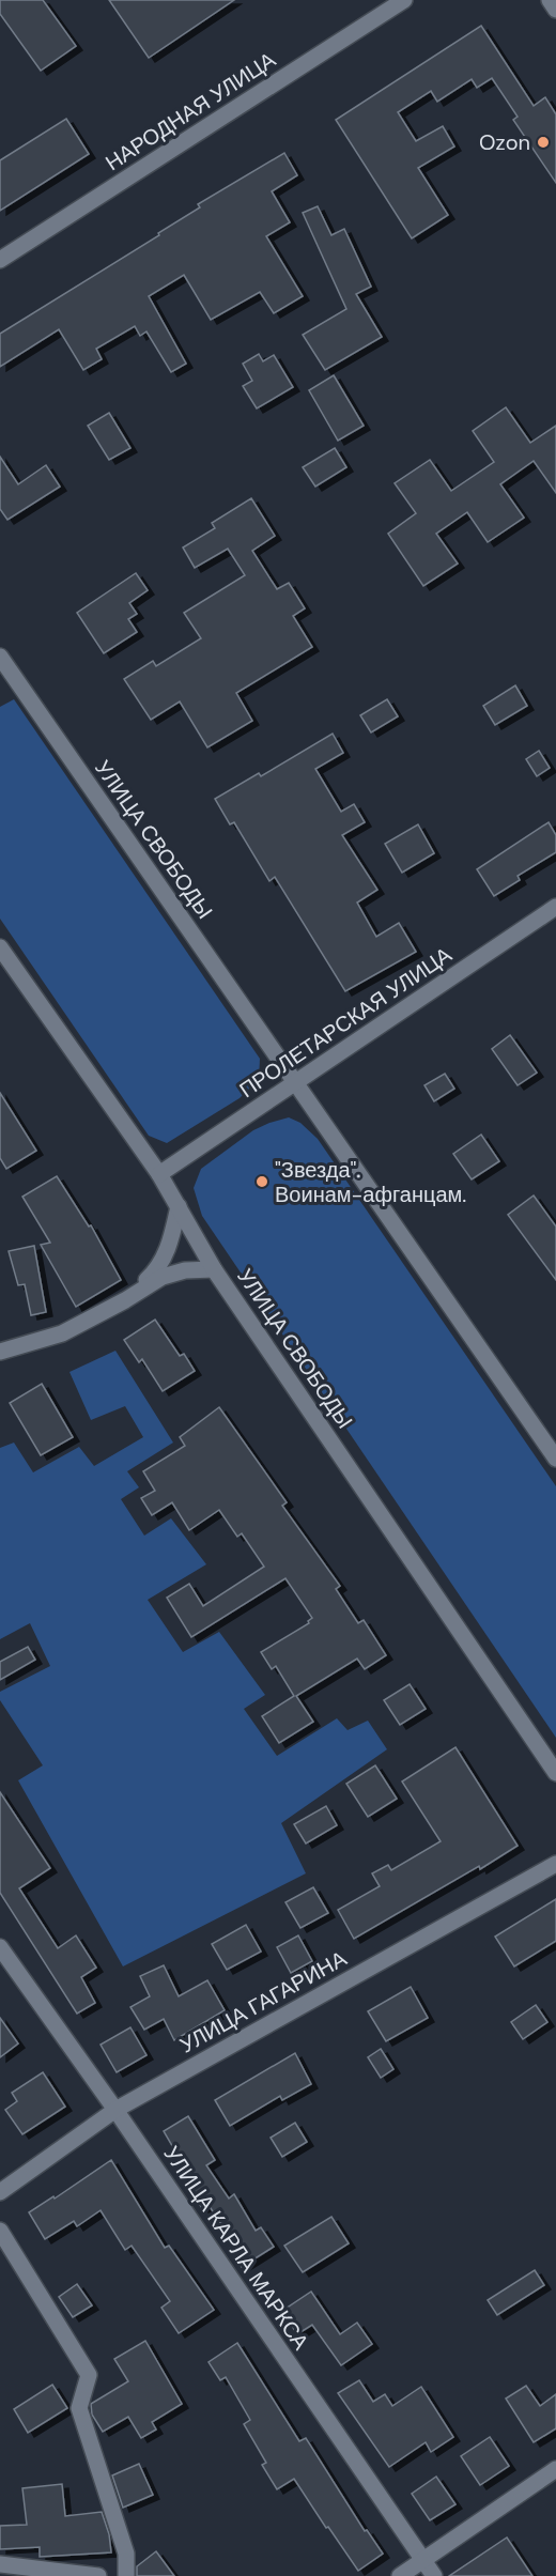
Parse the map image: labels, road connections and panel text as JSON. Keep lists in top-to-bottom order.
{
  "streets": {
    "street": [
      "НАРОДНАЯ УЛИЦА",
      "УЛИЦА СВОБОДЫ",
      "ПРОЛЕТАРСКАЯ УЛИЦА",
      "УЛИЦА ГАГАРИНА",
      "УЛИЦА КАРЛА МАРКСА"
    ]
  },
  "crossings": [
    ["УЛИЦА СВОБОДЫ", "ПРОЛЕТАРСКАЯ УЛИЦА"],
    ["УЛИЦА ГАГАРИНА", "УЛИЦА КАРЛА МАРКСА"]
  ],
  "places": ["Ozon", "\"Звезда\". Воинам-афганцам."]
}
